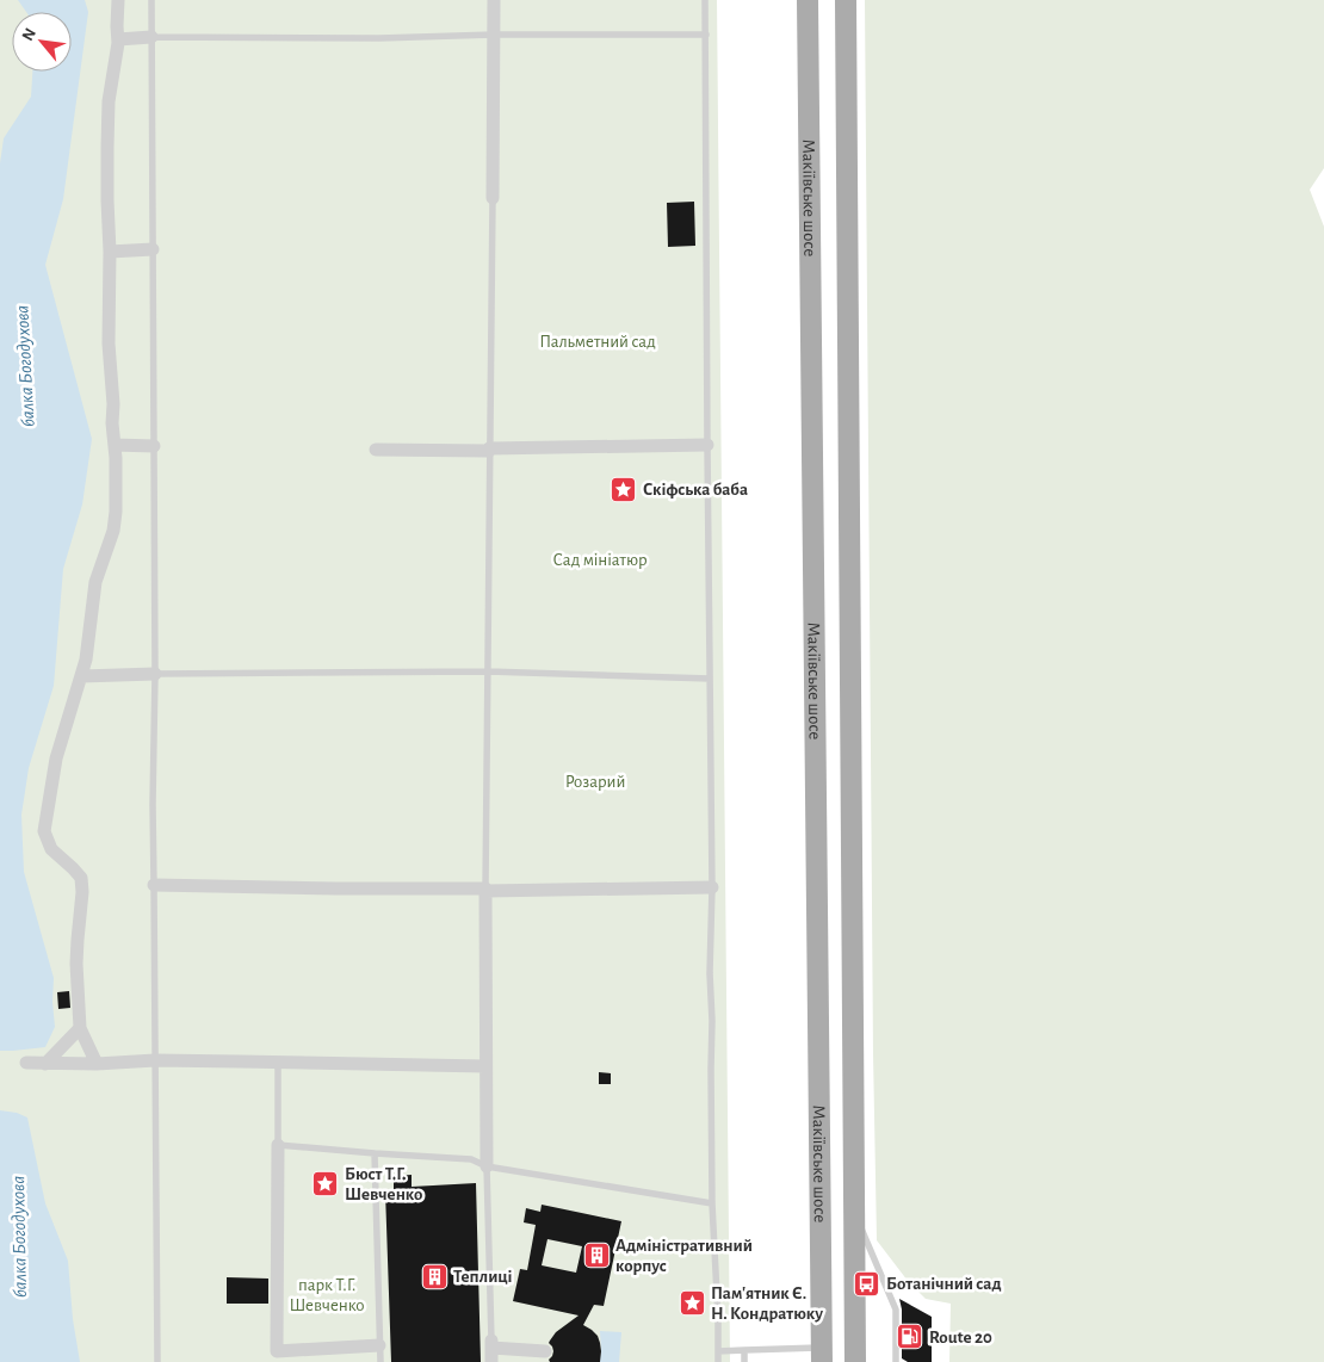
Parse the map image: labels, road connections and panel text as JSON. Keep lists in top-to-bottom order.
{
  "streets": {
    "main road": ["Макіївське шосе"]
  },
  "water": ["балка Богодухова"],
  "parks": [
    "Пальметний сад",
    "Сад мініатюр",
    "Розарий",
    "парк Т.Г. Шевченко"
  ],
  "places": {
    "place": ["Скіфська баба", "Бюст Т.Г. Шевченко", "Пам'ятник Є. Н. Кондратюку"],
    "building": ["Адміністративний корпус", "Теплиці"],
    "bus stop": ["Ботанічний сад"],
    "fuel station": ["Route 20"]
  },
  "north": "top left"
}
